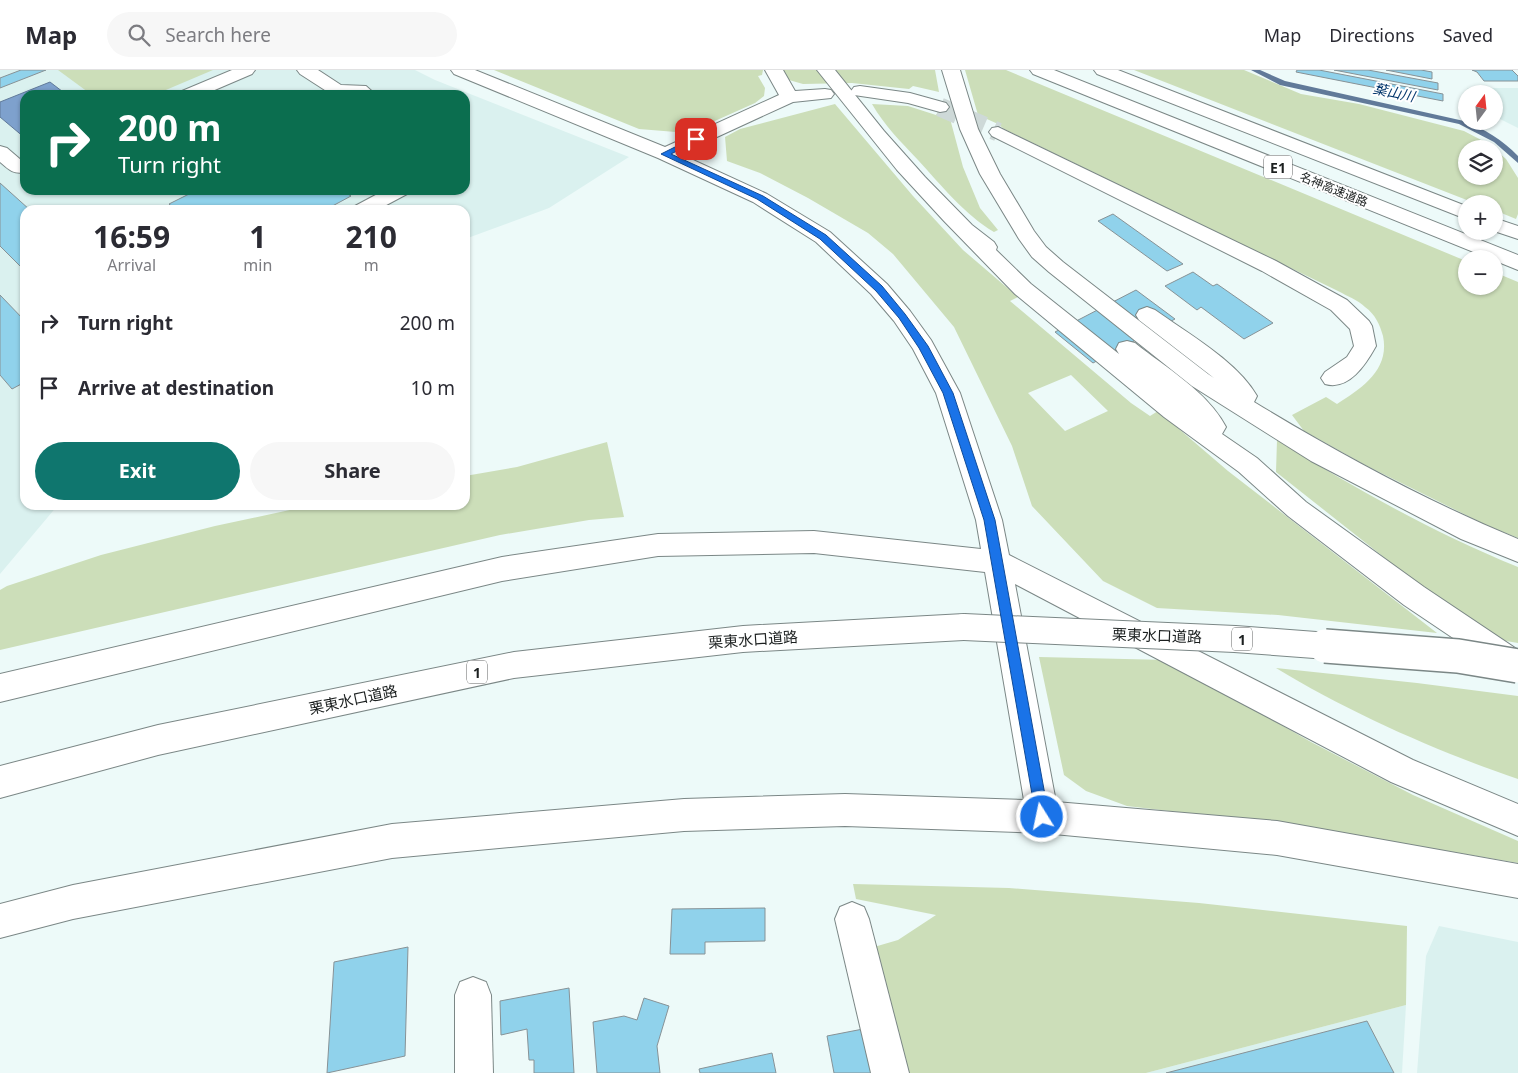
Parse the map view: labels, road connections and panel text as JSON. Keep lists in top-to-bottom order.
{
  "streets": {
    "main road": [
      "E1",
      "名神高速道路",
      "栗東水口道路",
      "1"
    ]
  },
  "water": ["葉山川"],
  "north": "top",
  "page": {
    "header": "Map",
    "search": "Search here",
    "nav": ["Map", "Directions", "Saved"],
    "map_buttons": ["+", "−"],
    "turn": ["200 m", "Turn right"],
    "eta": [
      "16:59",
      "Arrival",
      "1",
      "min",
      "210",
      "m"
    ],
    "list": [
      {
        "name": "Turn right",
        "value": "200 m"
      },
      {
        "name": "Arrive at destination",
        "value": "10 m"
      }
    ],
    "buttons": ["Exit", "Share"]
  }
}
